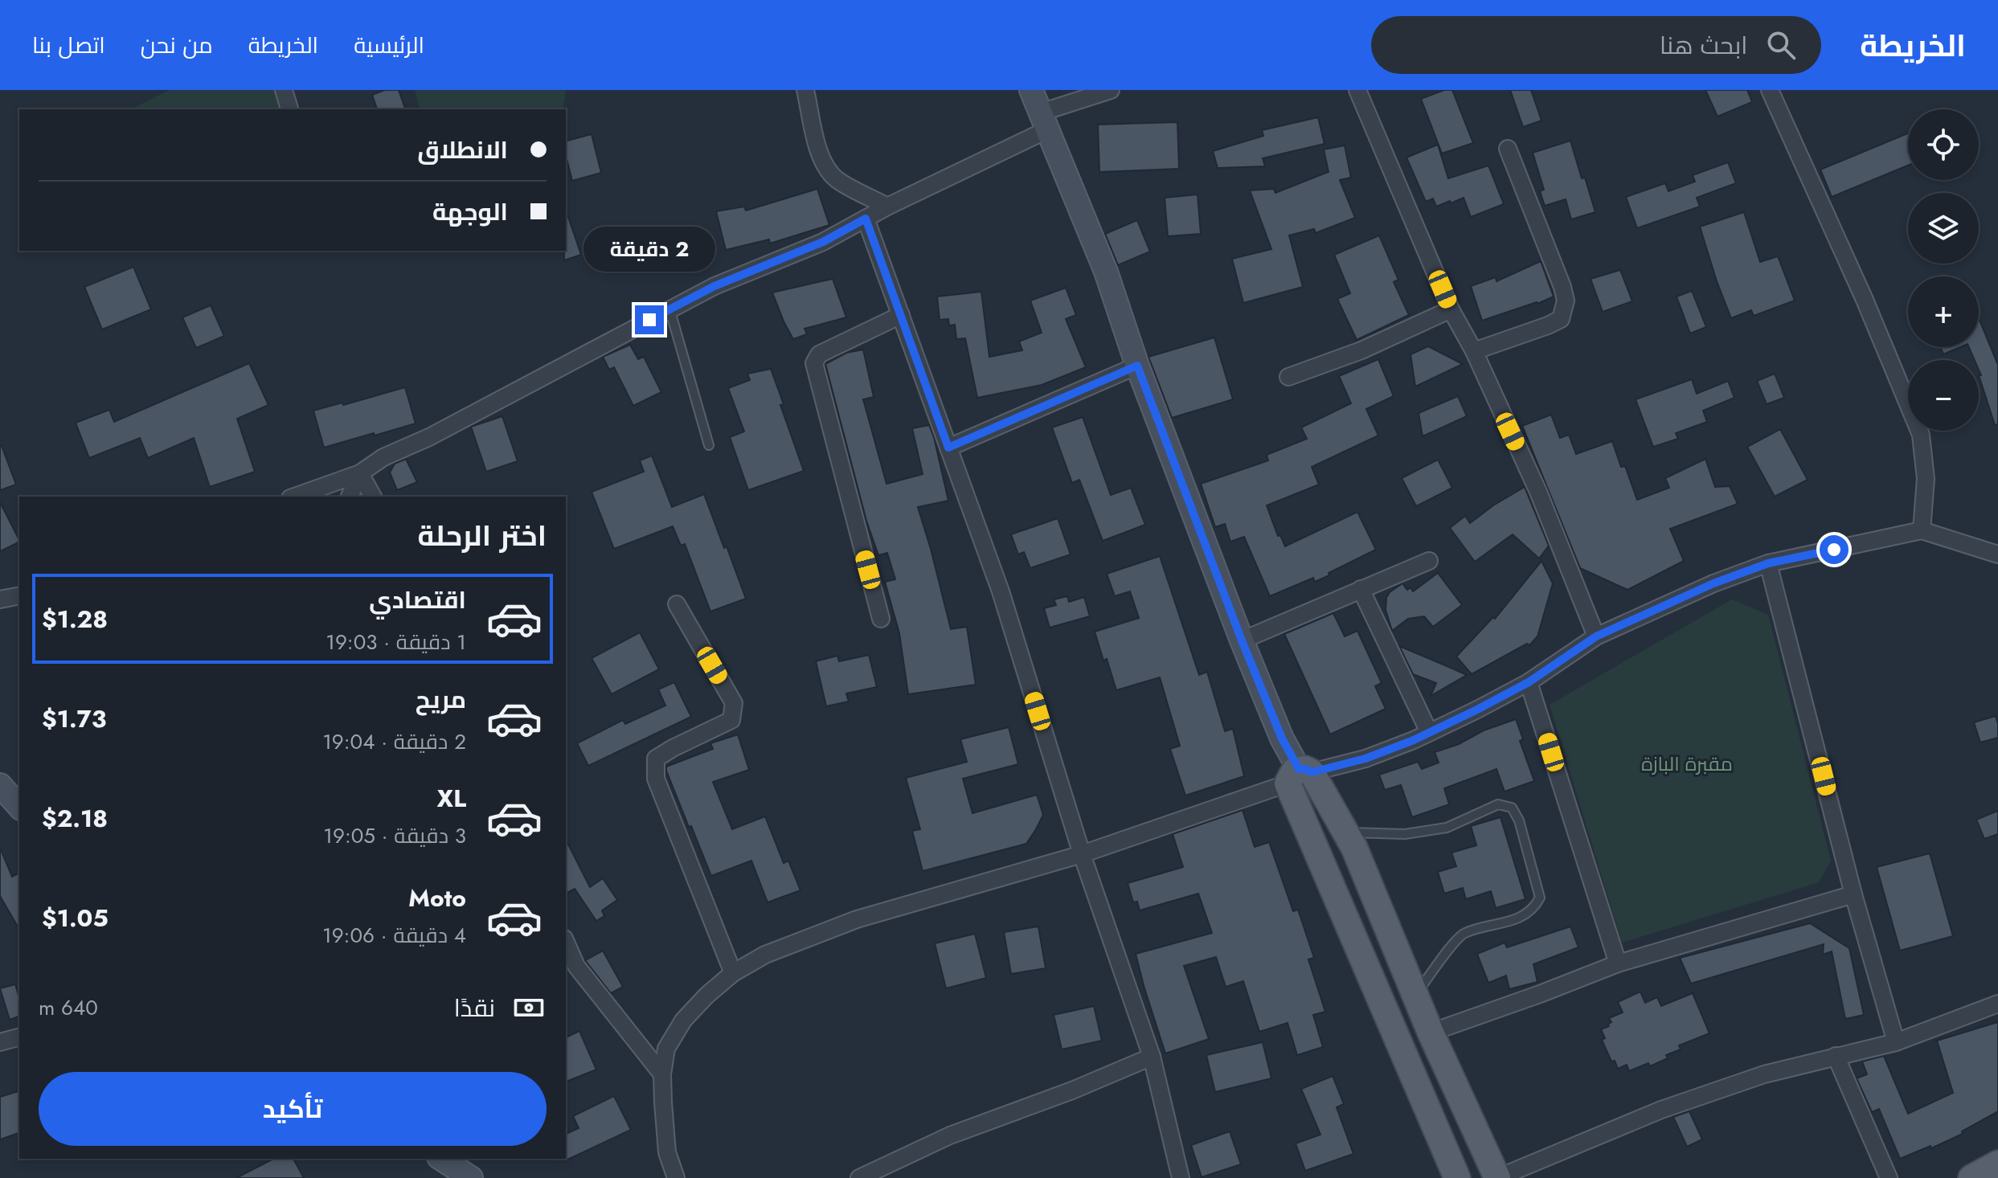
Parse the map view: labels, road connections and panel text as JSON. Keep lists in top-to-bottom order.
{
  "parks": ["مقبرة البازة"],
  "page": {
    "header": "الخريطة",
    "search": "ابحث هنا",
    "nav": [
      "الرئيسية",
      "الخريطة",
      "من نحن",
      "اتصل بنا"
    ],
    "map_buttons": ["+", "−"],
    "banner": ["الانطلاق", "الوجهة"],
    "bubble": "2 دقيقة",
    "heading": "اختر الرحلة",
    "list": [
      {
        "name": "اقتصادي",
        "note": "1 دقيقة · 19:03",
        "value": "$1.28"
      },
      {
        "name": "مريح",
        "note": "2 دقيقة · 19:04",
        "value": "$1.73"
      },
      {
        "name": "XL",
        "note": "3 دقيقة · 19:05",
        "value": "$2.18"
      },
      {
        "name": "Moto",
        "note": "4 دقيقة · 19:06",
        "value": "$1.05"
      }
    ],
    "pay": ["نقدًا", "640 m"],
    "buttons": "تأكيد"
  }
}
